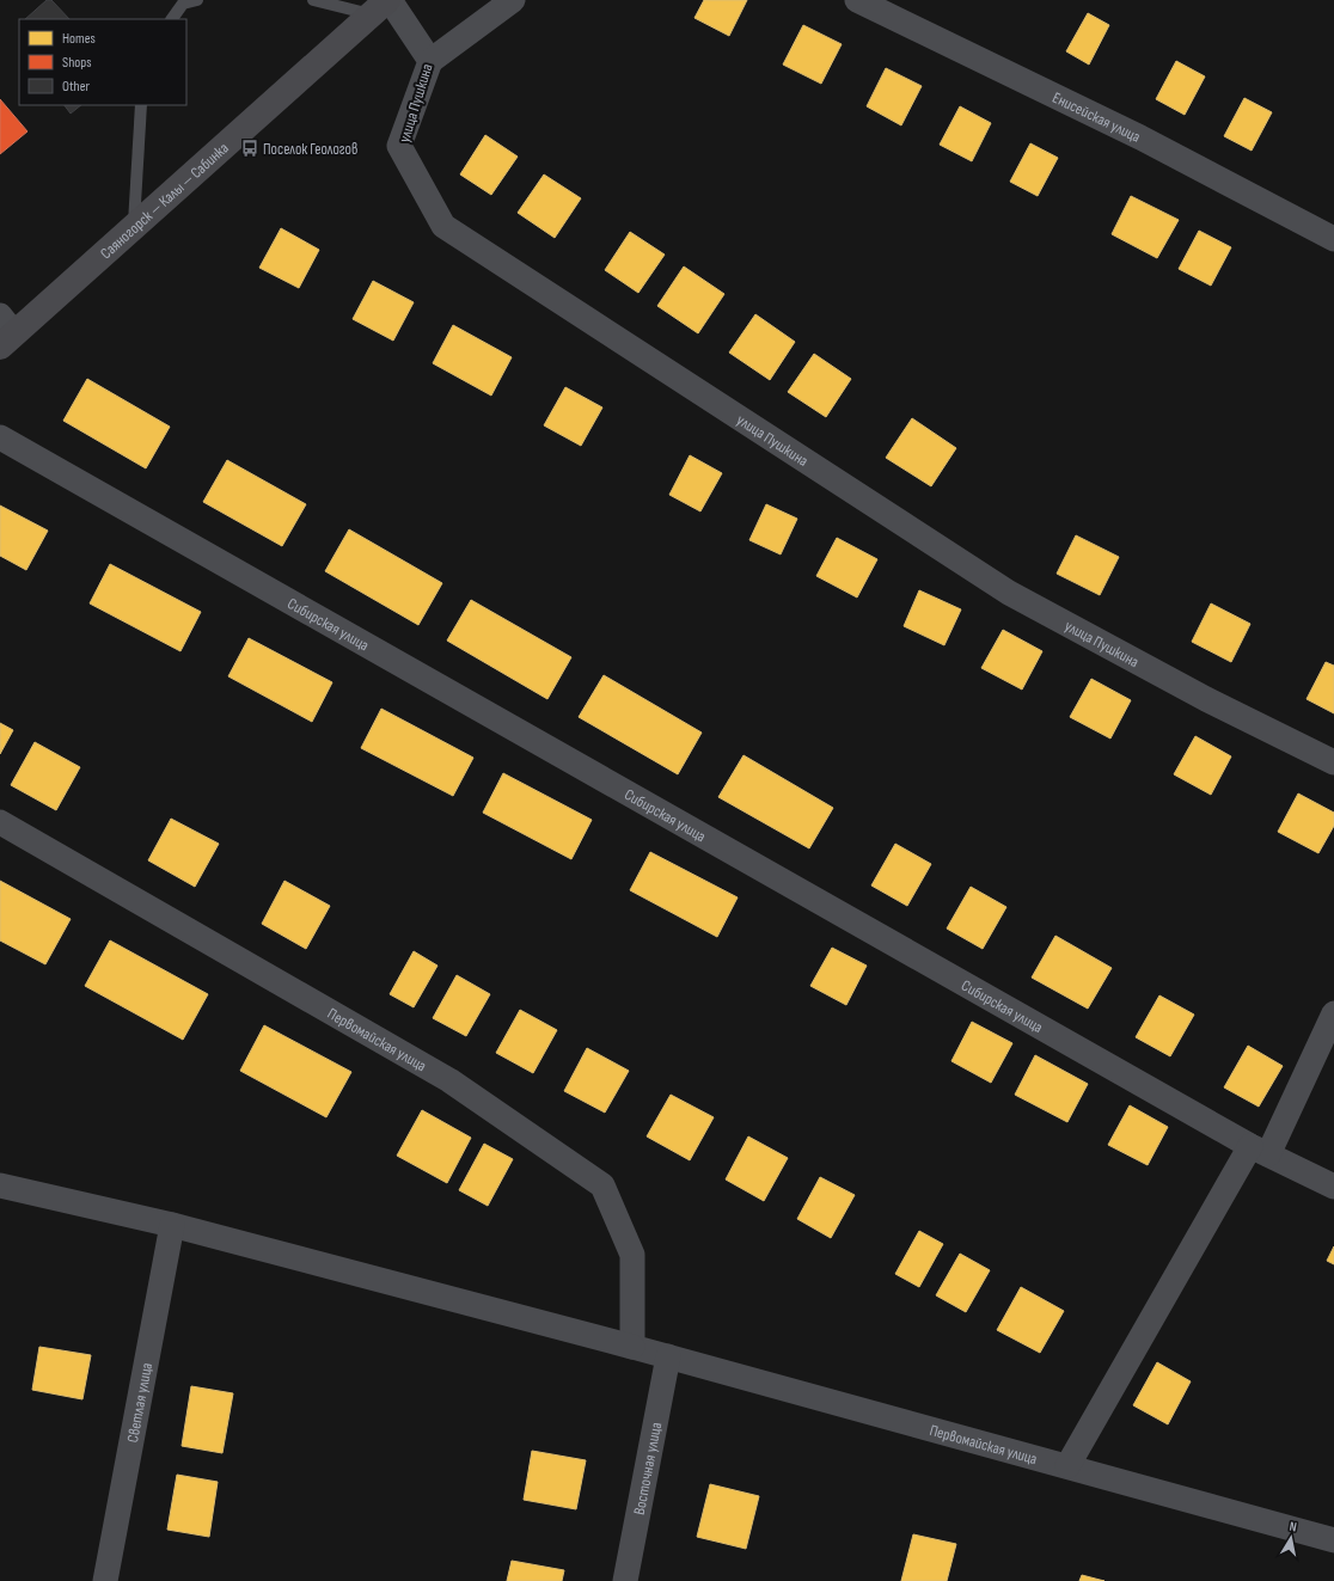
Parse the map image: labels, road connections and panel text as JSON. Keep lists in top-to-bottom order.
{
  "streets": {
    "street": [
      "улица Пушкина",
      "Енисейская улица",
      "Саяногорск — Калы — Сабинка",
      "Сибирская улица",
      "Первомайская улица",
      "Светлая улица",
      "Восточная улица"
    ]
  },
  "crossings": [
    ["улица Пушкина", "Саяногорск — Калы — Сабинка"],
    ["Первомайская улица", "Светлая улица"],
    ["Первомайская улица", "Восточная улица"]
  ],
  "places": {
    "bus stop": ["Поселок Геологов"]
  },
  "legend": ["Homes", "Shops", "Other"],
  "north": "top"
}
